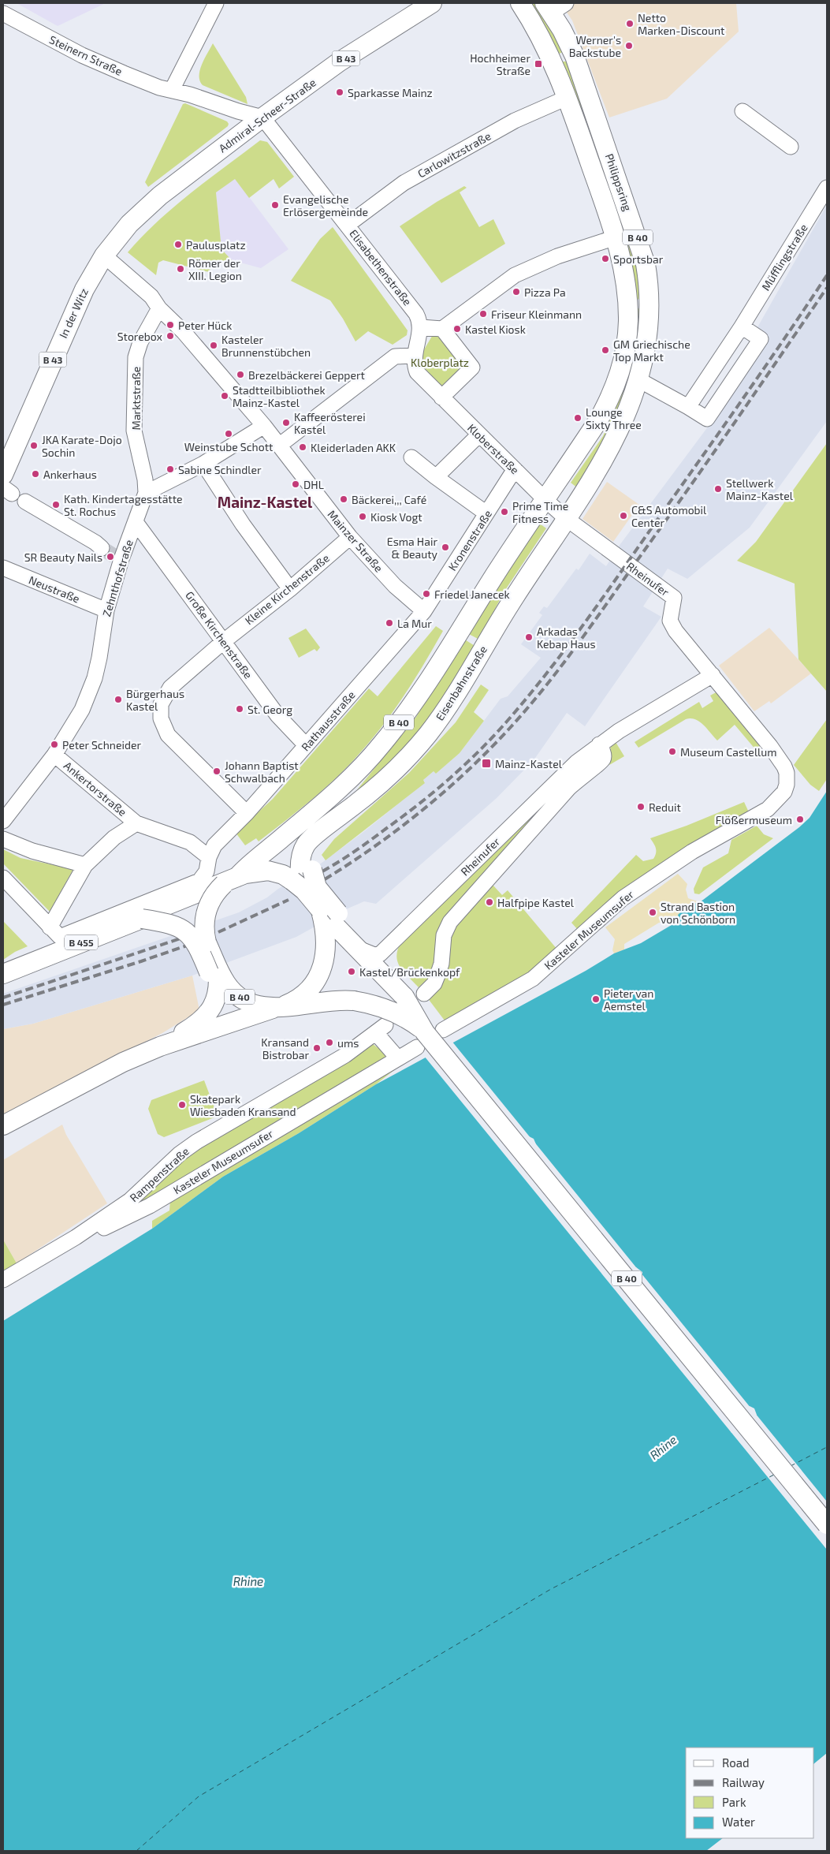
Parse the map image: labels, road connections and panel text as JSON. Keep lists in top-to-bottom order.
{
  "streets": {
    "main road": [
      "B 43",
      "Admiral-Scheer-Straße",
      "Philippsring",
      "B 40",
      "In der Witz",
      "Eisenbahnstraße",
      "B 455"
    ],
    "street": [
      "Steinern Straße",
      "Carlowitzstraße",
      "Müfflingstraße",
      "Elisabethenstraße",
      "Marktstraße",
      "Kloberstraße",
      "Kronenstraße",
      "Mainzer Straße",
      "Zehnthofstraße",
      "Rheinufer",
      "Neustraße",
      "Kleine Kirchenstraße",
      "Große Kirchenstraße",
      "Rathausstraße",
      "Ankertorstraße",
      "Kasteler Museumsufer",
      "Rampenstraße"
    ]
  },
  "crossings": [
    ["Admiral-Scheer-Straße", "Elisabethenstraße"],
    ["Admiral-Scheer-Straße", "In der Witz"],
    ["Admiral-Scheer-Straße", "Mainzer Straße"],
    ["Carlowitzstraße", "Philippsring"],
    ["Carlowitzstraße", "Elisabethenstraße"],
    ["Philippsring", "B 40"],
    ["Philippsring", "Kloberstraße"],
    ["Philippsring", "Rheinufer"],
    ["Philippsring", "Eisenbahnstraße"],
    ["B 40", "Kloberstraße"],
    ["B 40", "Rheinufer"],
    ["B 40", "Eisenbahnstraße"],
    ["B 40", "Kasteler Museumsufer"],
    ["B 40", "B 455"],
    ["Elisabethenstraße", "Kloberstraße"],
    ["In der Witz", "Mainzer Straße"],
    ["Marktstraße", "Mainzer Straße"],
    ["Marktstraße", "Zehnthofstraße"],
    ["Kloberstraße", "Kronenstraße"],
    ["Kloberstraße", "Rheinufer"],
    ["Kloberstraße", "Eisenbahnstraße"],
    ["Kronenstraße", "Mainzer Straße"],
    ["Kronenstraße", "Rathausstraße"],
    ["Mainzer Straße", "Kleine Kirchenstraße"],
    ["Mainzer Straße", "Rathausstraße"],
    ["Zehnthofstraße", "Neustraße"],
    ["Zehnthofstraße", "Große Kirchenstraße"],
    ["Zehnthofstraße", "Ankertorstraße"],
    ["Rheinufer", "Eisenbahnstraße"],
    ["Rheinufer", "Kasteler Museumsufer"],
    ["Kleine Kirchenstraße", "Große Kirchenstraße"],
    ["Kleine Kirchenstraße", "Rathausstraße"],
    ["Große Kirchenstraße", "Rathausstraße"],
    ["Eisenbahnstraße", "B 455"],
    ["Rathausstraße", "Ankertorstraße"],
    ["Kasteler Museumsufer", "Rampenstraße"]
  ],
  "districts": ["Mainz-Kastel"],
  "water": ["Rhine"],
  "parks": ["Kloberplatz"],
  "places": {
    "other": [
      "Netto Marken-Discount",
      "Werner's Backstube",
      "Sparkasse Mainz",
      "Evangelische Erlösergemeinde",
      "Paulusplatz",
      "Sportsbar",
      "Römer der XIII. Legion",
      "Pizza Pa",
      "Friseur Kleinmann",
      "Peter Hück",
      "Kastel Kiosk",
      "Storebox",
      "Kasteler Brunnenstübchen",
      "GM Griechische Top Markt",
      "Brezelbäckerei Geppert",
      "Stadtteilbibliothek Mainz-Kastel",
      "Lounge Sixty Three",
      "Kaffeerösterei Kastel",
      "Weinstube Schott",
      "JKA Karate-Dojo Sochin",
      "Kleiderladen AKK",
      "Sabine Schindler",
      "Ankerhaus",
      "DHL",
      "Stellwerk Mainz-Kastel",
      "Bäckerei,,, Café",
      "Kath. Kindertagesstätte St. Rochus",
      "Prime Time Fitness",
      "C&S Automobil Center",
      "Kiosk Vogt",
      "Esma Hair & Beauty",
      "SR Beauty Nails",
      "Friedel Janecek",
      "La Mur",
      "Arkadas Kebap Haus",
      "Bürgerhaus Kastel",
      "St. Georg",
      "Peter Schneider",
      "Museum Castellum",
      "Johann Baptist Schwalbach",
      "Reduit",
      "Flößermuseum",
      "Halfpipe Kastel",
      "Strand Bastion von Schönborn",
      "Kastel/Brückenkopf",
      "Pieter van Aemstel",
      "ums",
      "Kransand Bistrobar",
      "Skatepark Wiesbaden Kransand"
    ],
    "transit": ["Hochheimer Straße", "Mainz-Kastel"]
  },
  "legend": [
    "Road",
    "Railway",
    "Park",
    "Water"
  ]
}
